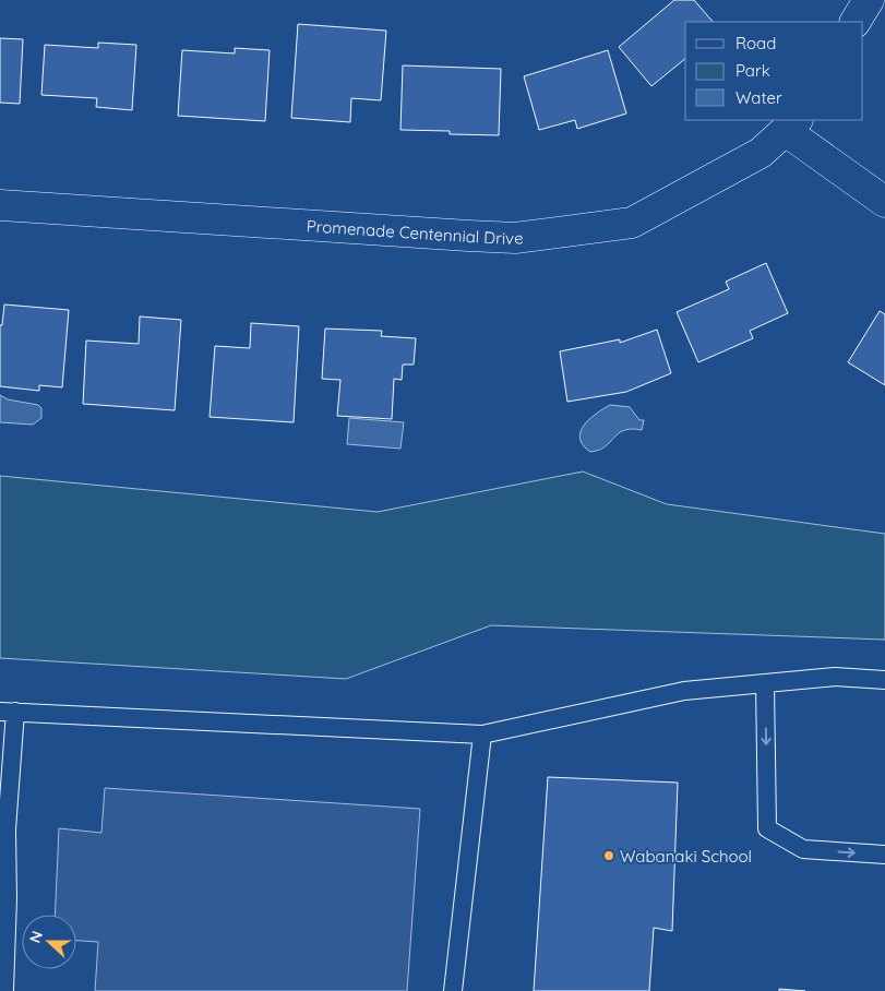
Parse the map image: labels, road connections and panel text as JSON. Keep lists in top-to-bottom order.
{
  "streets": {
    "street": ["Promenade Centennial Drive"]
  },
  "places": ["Wabanaki School"],
  "legend": ["Road", "Park", "Water"],
  "north": "left"
}
